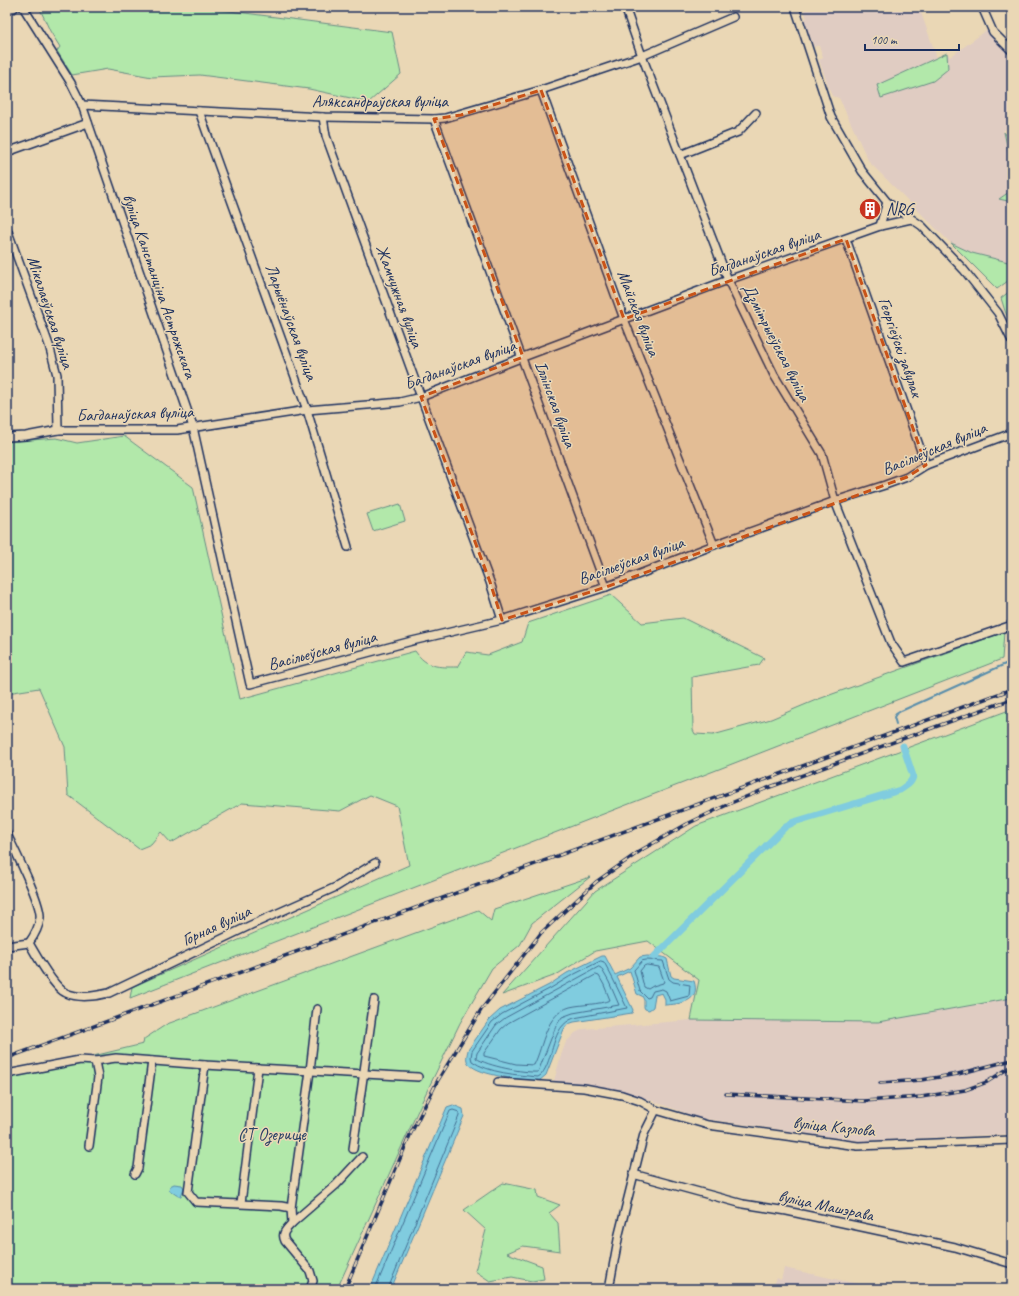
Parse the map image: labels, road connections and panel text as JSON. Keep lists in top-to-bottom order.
{
  "streets": {
    "street": [
      "Аляксандраўская вуліца",
      "Багданаўская вуліца",
      "вуліца Канстанціна Астрожскага",
      "Жамчужная вуліца",
      "Мікалаеўская вуліца",
      "Майская вуліца",
      "Ларыёнаўская вуліца",
      "Дзмітрыеўская вуліца",
      "Георгіеўскі завулак",
      "Іллінская вуліца",
      "Васільеўская вуліца",
      "Горная вуліца",
      "вуліца Казлова",
      "вуліца Машэрава"
    ]
  },
  "crossings": [
    ["Аляксандраўская вуліца", "вуліца Канстанціна Астрожскага"],
    ["Аляксандраўская вуліца", "Жамчужная вуліца"],
    ["Аляксандраўская вуліца", "Майская вуліца"],
    ["Аляксандраўская вуліца", "Ларыёнаўская вуліца"],
    ["Аляксандраўская вуліца", "Дзмітрыеўская вуліца"],
    ["Аляксандраўская вуліца", "Іллінская вуліца"],
    ["Багданаўская вуліца", "вуліца Канстанціна Астрожскага"],
    ["Багданаўская вуліца", "Жамчужная вуліца"],
    ["Багданаўская вуліца", "Мікалаеўская вуліца"],
    ["Багданаўская вуліца", "Майская вуліца"],
    ["Багданаўская вуліца", "Ларыёнаўская вуліца"],
    ["Багданаўская вуліца", "Дзмітрыеўская вуліца"],
    ["Багданаўская вуліца", "Георгіеўскі завулак"],
    ["Багданаўская вуліца", "Іллінская вуліца"],
    ["вуліца Канстанціна Астрожскага", "Васільеўская вуліца"],
    ["Жамчужная вуліца", "Васільеўская вуліца"],
    ["Майская вуліца", "Васільеўская вуліца"],
    ["Дзмітрыеўская вуліца", "Васільеўская вуліца"],
    ["Георгіеўскі завулак", "Васільеўская вуліца"],
    ["Іллінская вуліца", "Васільеўская вуліца"]
  ],
  "parks": ["СТ Озерище"],
  "places": {
    "building": ["NRG"]
  },
  "scale_bar": "100 m"
}
